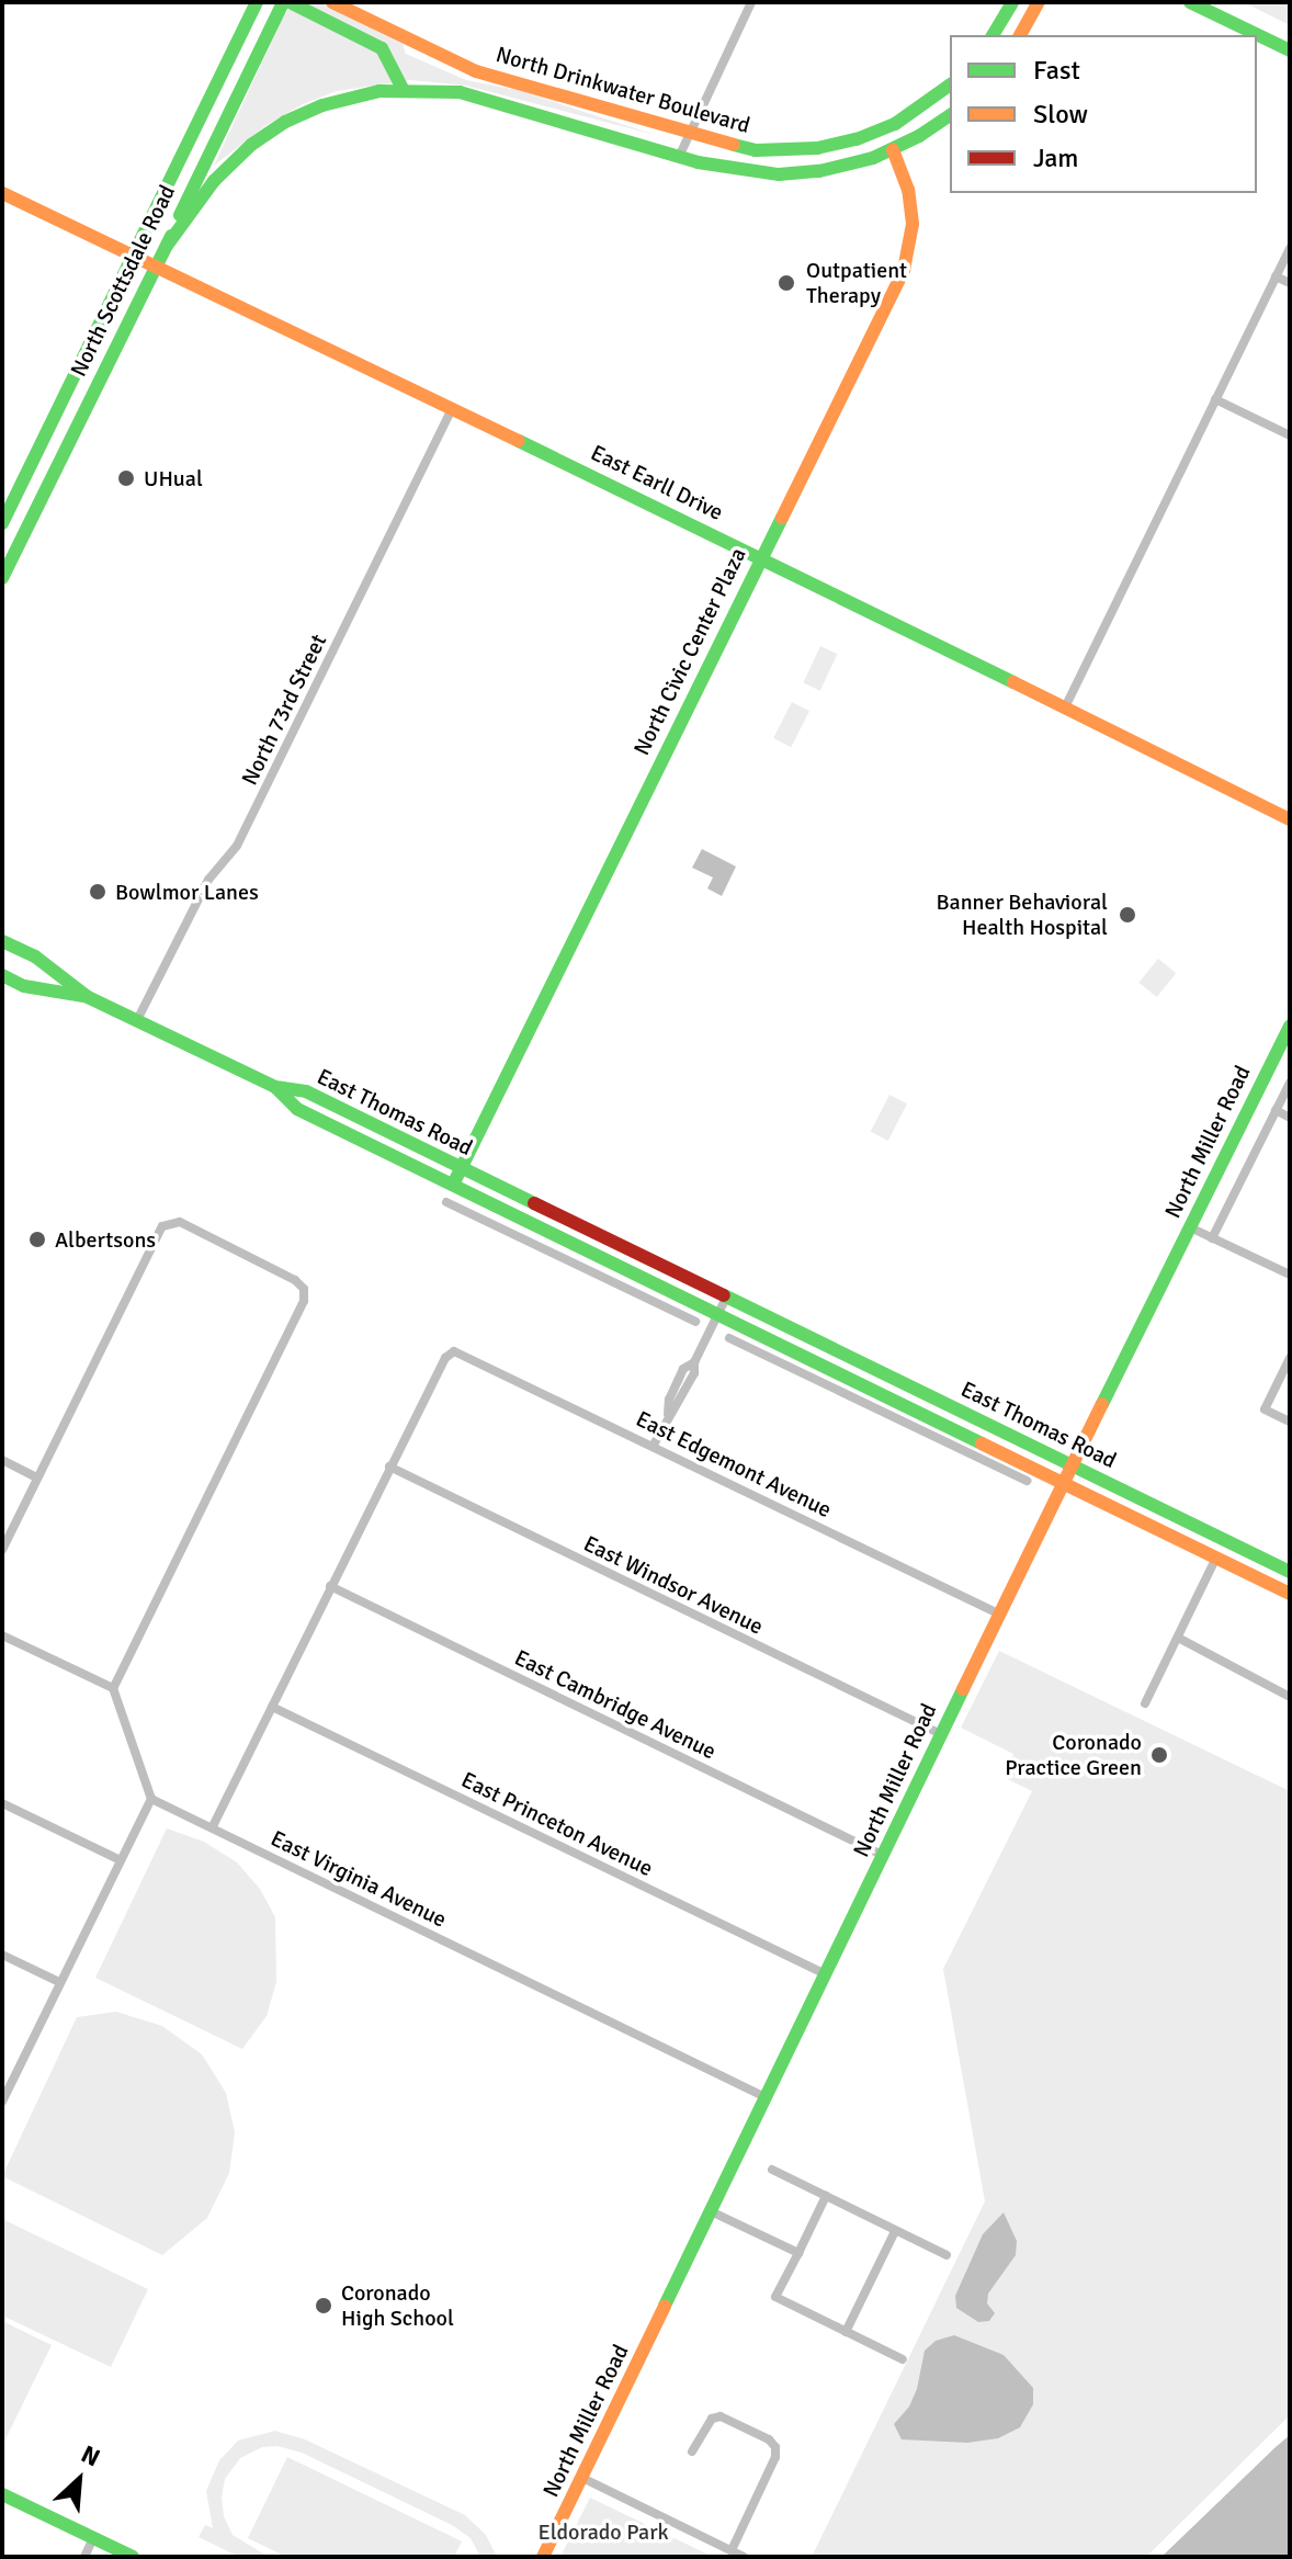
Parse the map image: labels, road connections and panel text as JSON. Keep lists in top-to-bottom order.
{
  "streets": {
    "main road": [
      "North Drinkwater Boulevard",
      "North Scottsdale Road",
      "East Earll Drive",
      "North Civic Center Plaza",
      "East Thomas Road",
      "North Miller Road"
    ],
    "street": [
      "North 73rd Street",
      "East Edgemont Avenue",
      "East Windsor Avenue",
      "East Cambridge Avenue",
      "East Princeton Avenue",
      "East Virginia Avenue"
    ]
  },
  "crossings": [
    ["North Drinkwater Boulevard", "North Civic Center Plaza"],
    ["North Scottsdale Road", "East Earll Drive"],
    ["East Earll Drive", "North Civic Center Plaza"],
    ["East Earll Drive", "North 73rd Street"],
    ["North Civic Center Plaza", "East Thomas Road"],
    ["North 73rd Street", "East Thomas Road"],
    ["East Thomas Road", "North Miller Road"],
    ["North Miller Road", "East Edgemont Avenue"],
    ["North Miller Road", "East Windsor Avenue"],
    ["North Miller Road", "East Cambridge Avenue"],
    ["North Miller Road", "East Princeton Avenue"],
    ["North Miller Road", "East Virginia Avenue"],
    ["East Edgemont Avenue", "East Windsor Avenue"]
  ],
  "parks": ["Eldorado Park"],
  "places": [
    "Outpatient Therapy",
    "UHual",
    "Bowlmor Lanes",
    "Banner Behavioral Health Hospital",
    "Albertsons",
    "Coronado Practice Green",
    "Coronado High School"
  ],
  "legend": ["Fast", "Slow", "Jam"],
  "north": "top right"
}
